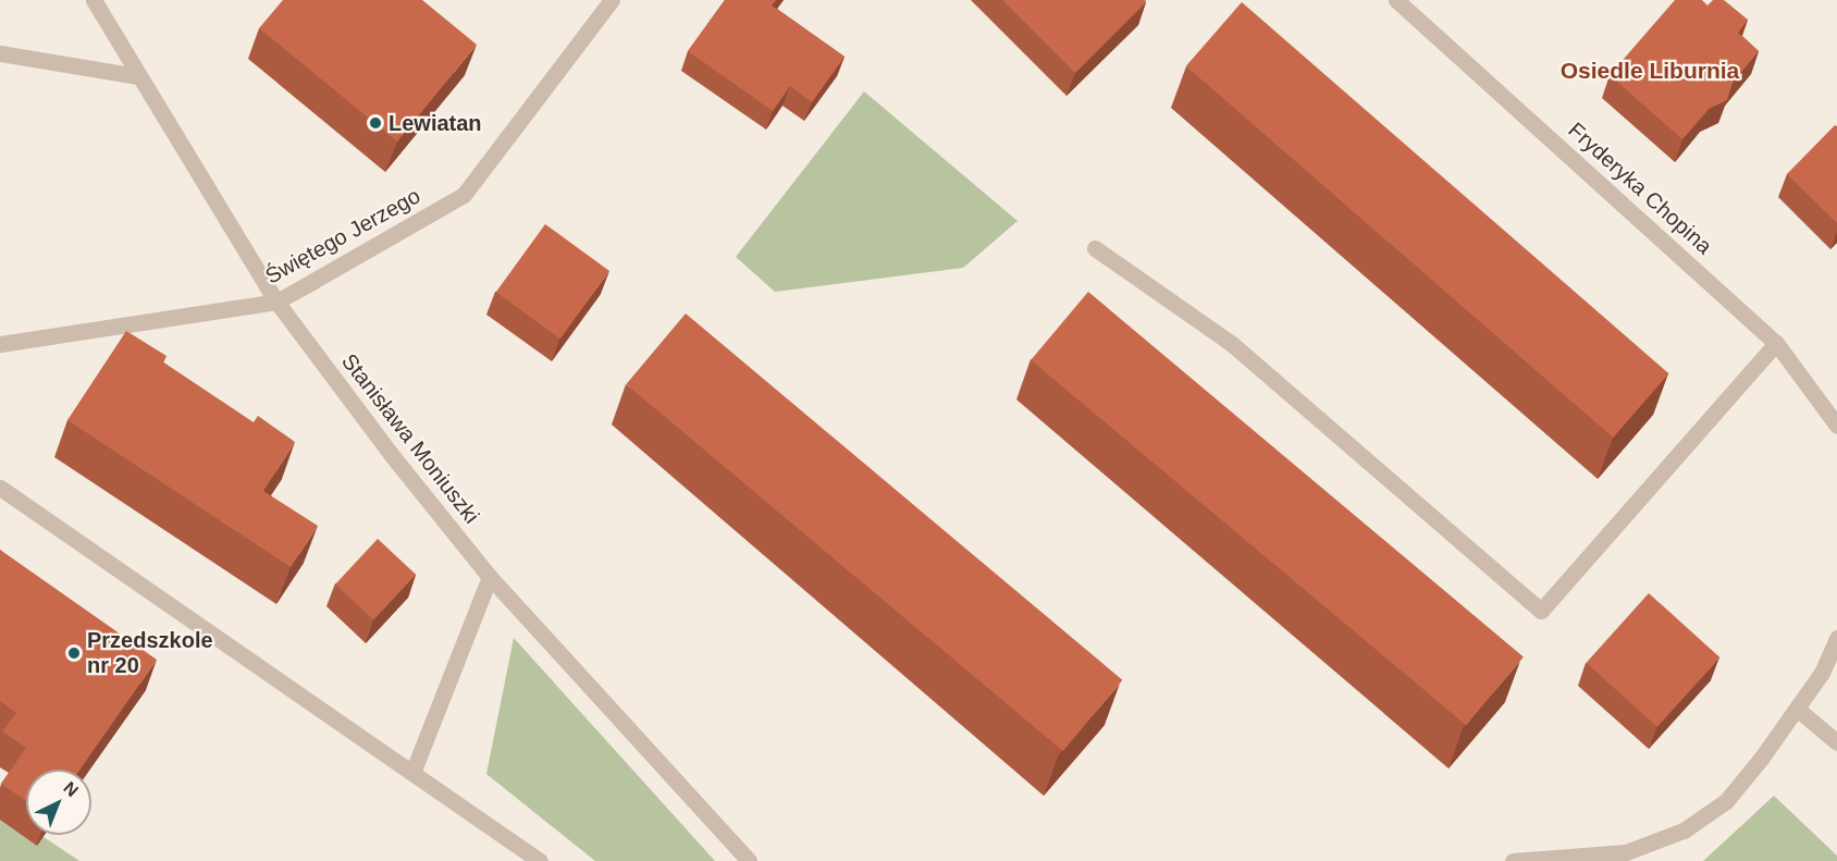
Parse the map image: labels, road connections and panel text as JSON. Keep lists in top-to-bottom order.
{
  "streets": {
    "street": ["Fryderyka Chopina", "Świętego Jerzego", "Stanisława Moniuszki"]
  },
  "crossings": [
    ["Świętego Jerzego", "Stanisława Moniuszki"]
  ],
  "districts": ["Osiedle Liburnia"],
  "places": ["Lewiatan", "Przedszkole nr 20"],
  "north": "top right"
}
